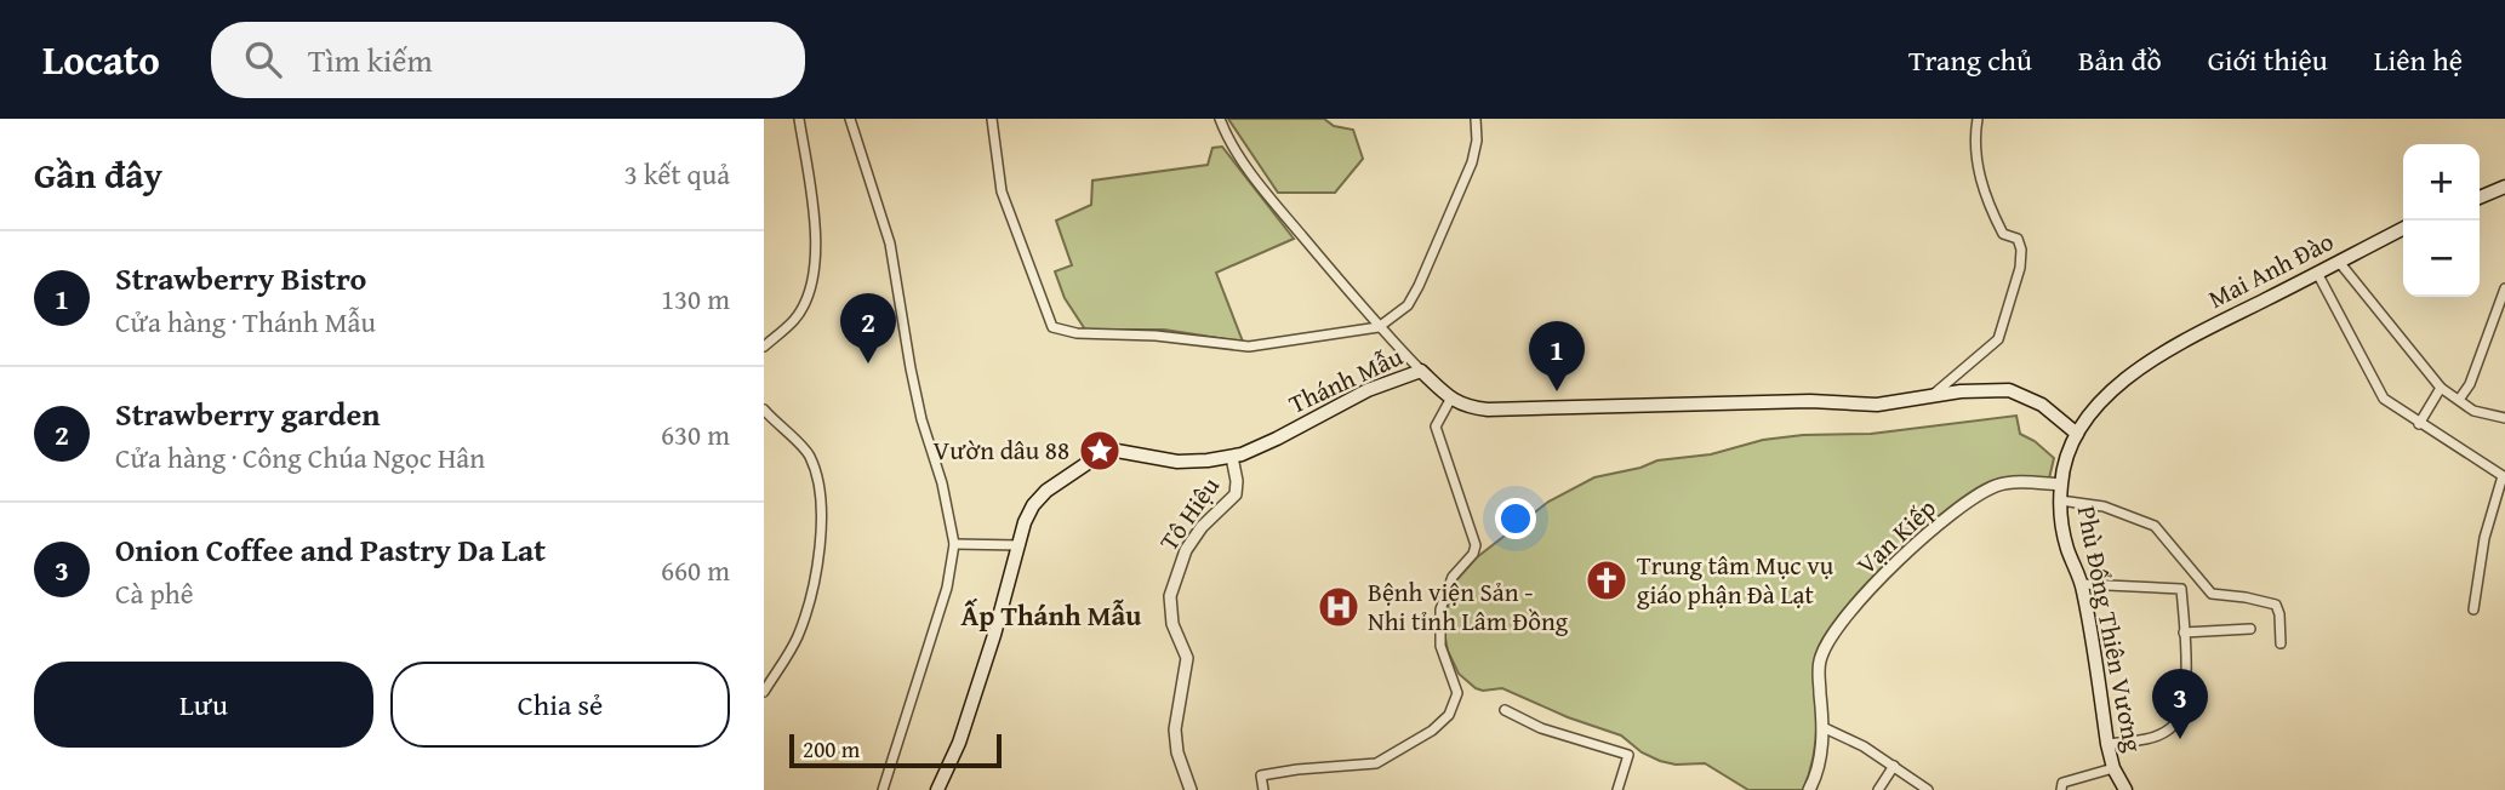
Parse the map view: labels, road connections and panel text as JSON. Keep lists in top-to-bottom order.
{
  "streets": {
    "main road": ["Mai Anh Đào", "Thánh Mẫu", "Phù Đổng Thiên Vương"],
    "street": ["Tô Hiệu", "Vạn Kiếp"]
  },
  "crossings": [
    ["Mai Anh Đào", "Phù Đổng Thiên Vương"],
    ["Thánh Mẫu", "Tô Hiệu"],
    ["Vạn Kiếp", "Phù Đổng Thiên Vương"]
  ],
  "districts": ["Ấp Thánh Mẫu"],
  "places": {
    "place": ["Vườn dâu 88"],
    "church": ["Trung tâm Mục vụ giáo phận Đà Lạt"],
    "hospital": ["Bệnh viện Sản - Nhi tỉnh Lâm Đồng"]
  },
  "scale_bar": "200 m",
  "page": {
    "header": "Locato",
    "search": "Tìm kiếm",
    "nav": [
      "Trang chủ",
      "Bản đồ",
      "Giới thiệu",
      "Liên hệ"
    ],
    "heading": ["Gần đây", "3 kết quả"],
    "map_buttons": ["+", "−"],
    "list": [
      {
        "mark": "1",
        "name": "Strawberry Bistro",
        "note": "Cửa hàng · Thánh Mẫu",
        "value": "130 m"
      },
      {
        "mark": "2",
        "name": "Strawberry garden",
        "note": "Cửa hàng · Công Chúa Ngọc Hân",
        "value": "630 m"
      },
      {
        "mark": "3",
        "name": "Onion Coffee and Pastry Da Lat",
        "note": "Cà phê",
        "value": "660 m"
      }
    ],
    "pins": ["2", "1", "3"],
    "buttons": ["Lưu", "Chia sẻ"],
    "scale": "200 m"
  }
}
